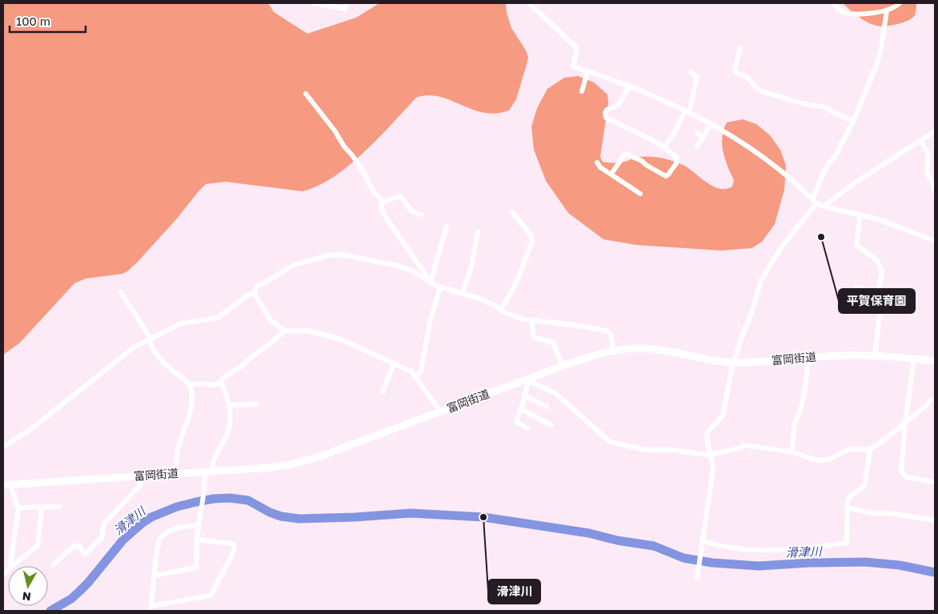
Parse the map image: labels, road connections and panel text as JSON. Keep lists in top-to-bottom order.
{
  "streets": {
    "street": ["富岡街道"]
  },
  "water": ["滑津川"],
  "places": ["平賀保育園", "滑津川"],
  "scale_bar": "100 m",
  "north": "bottom"
}
